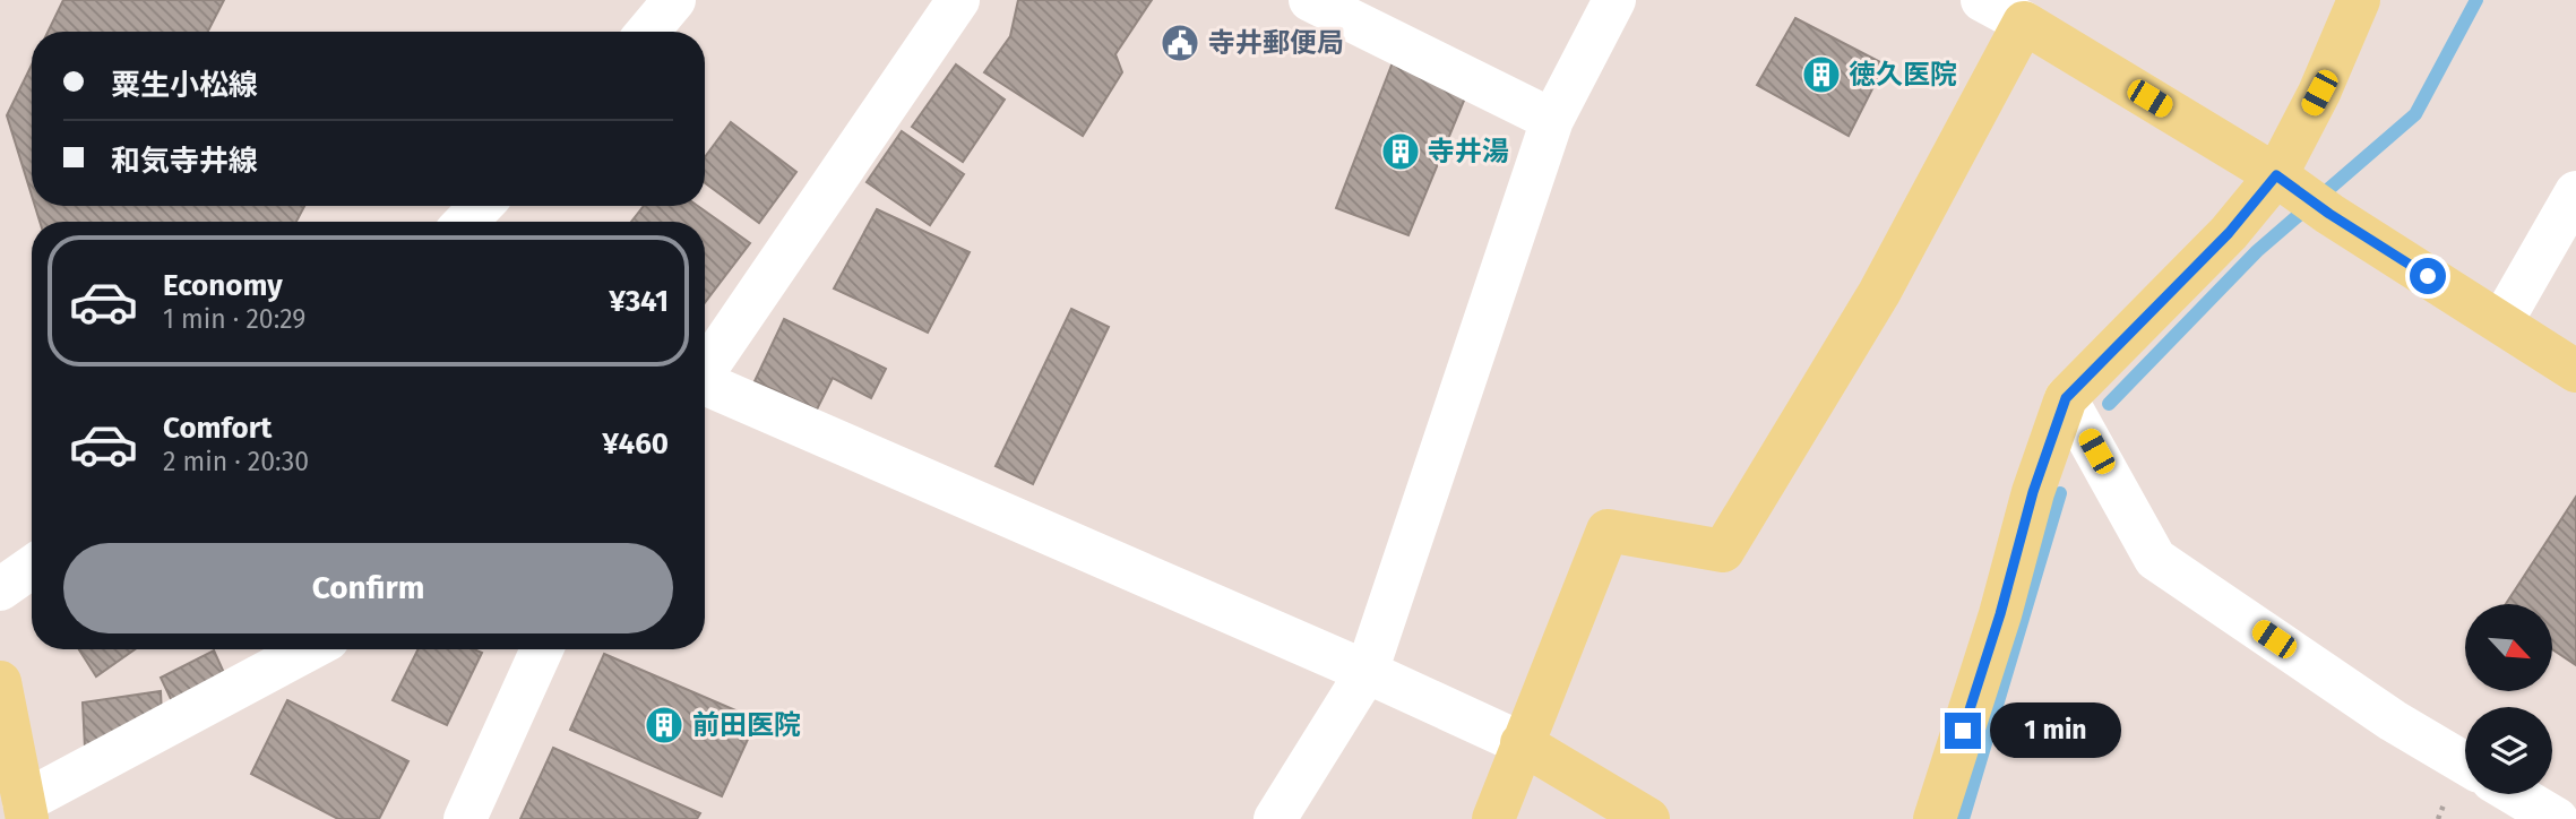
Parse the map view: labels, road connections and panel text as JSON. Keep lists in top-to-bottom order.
{
  "places": {
    "public building": ["寺井郵便局"],
    "building": ["徳久医院", "寺井湯", "前田医院"]
  },
  "north": "bottom right",
  "page": {
    "banner": ["粟生小松線", "和気寺井線"],
    "list": [
      {
        "name": "Economy",
        "note": "1 min · 20:29",
        "value": "¥341"
      },
      {
        "name": "Comfort",
        "note": "2 min · 20:30",
        "value": "¥460"
      }
    ],
    "buttons": "Confirm",
    "bubble": "1 min"
  }
}
